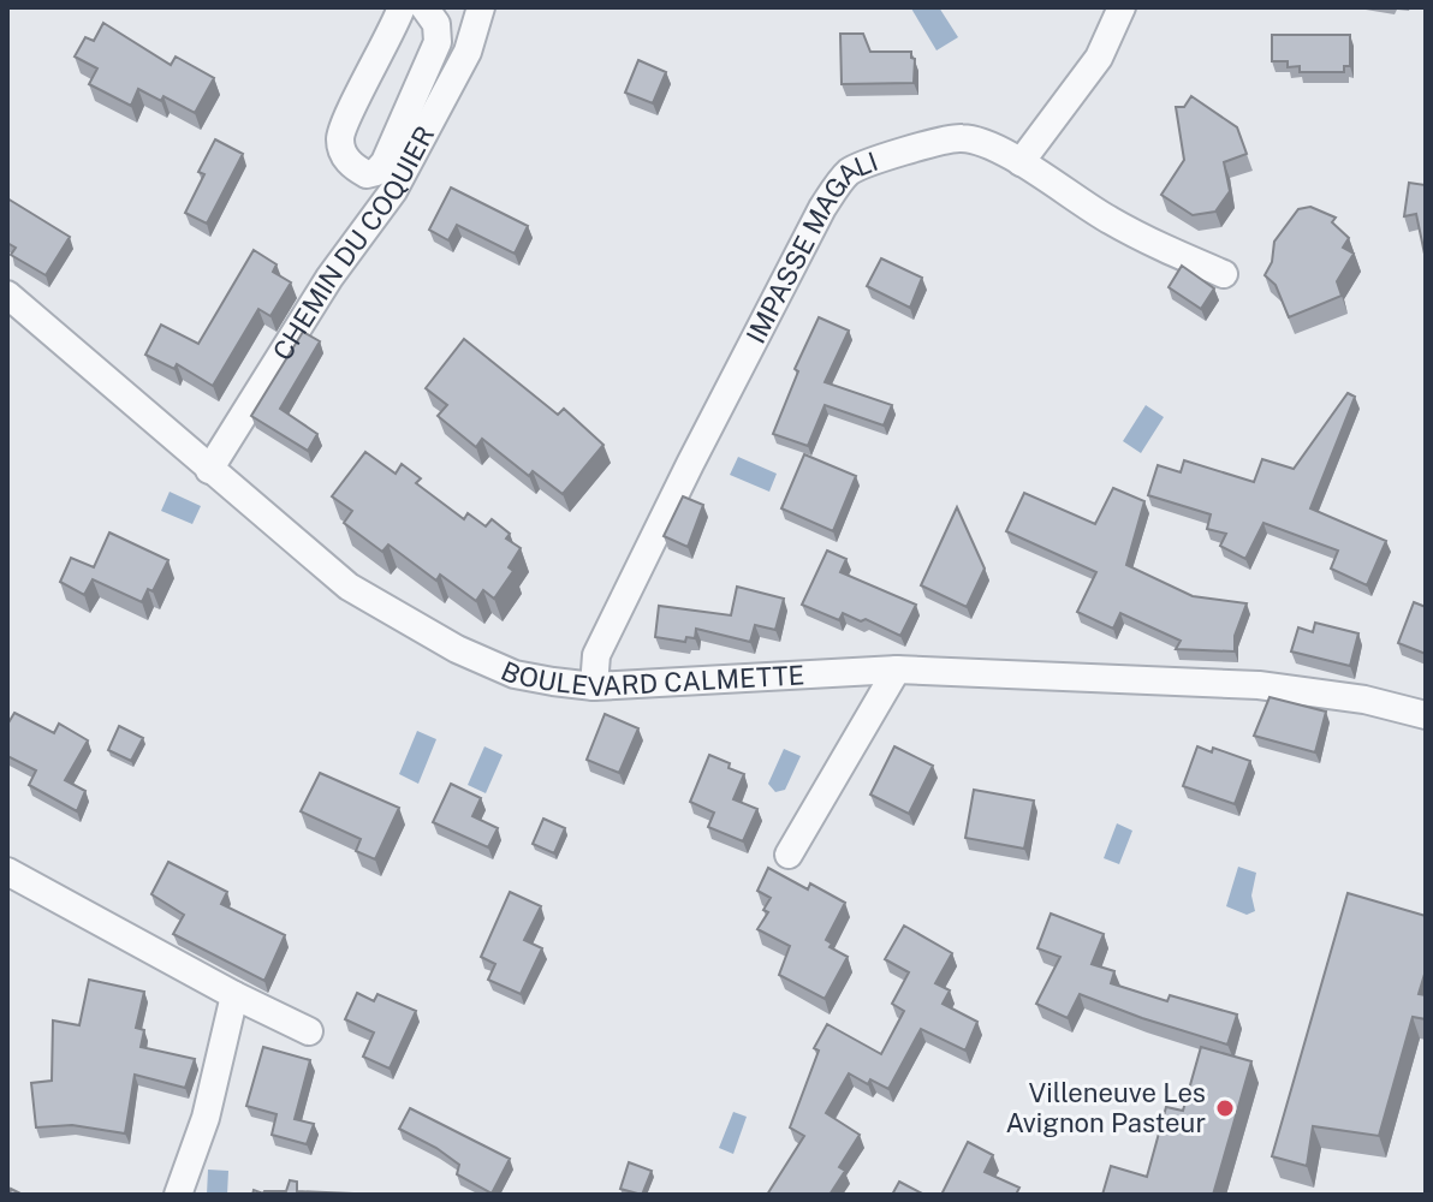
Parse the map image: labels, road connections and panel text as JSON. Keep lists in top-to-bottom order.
{
  "streets": {
    "street": ["CHEMIN DU COQUIER", "IMPASSE MAGALI", "BOULEVARD CALMETTE"]
  },
  "crossings": [
    ["CHEMIN DU COQUIER", "BOULEVARD CALMETTE"],
    ["IMPASSE MAGALI", "BOULEVARD CALMETTE"]
  ],
  "places": ["Villeneuve Les Avignon Pasteur"]
}
